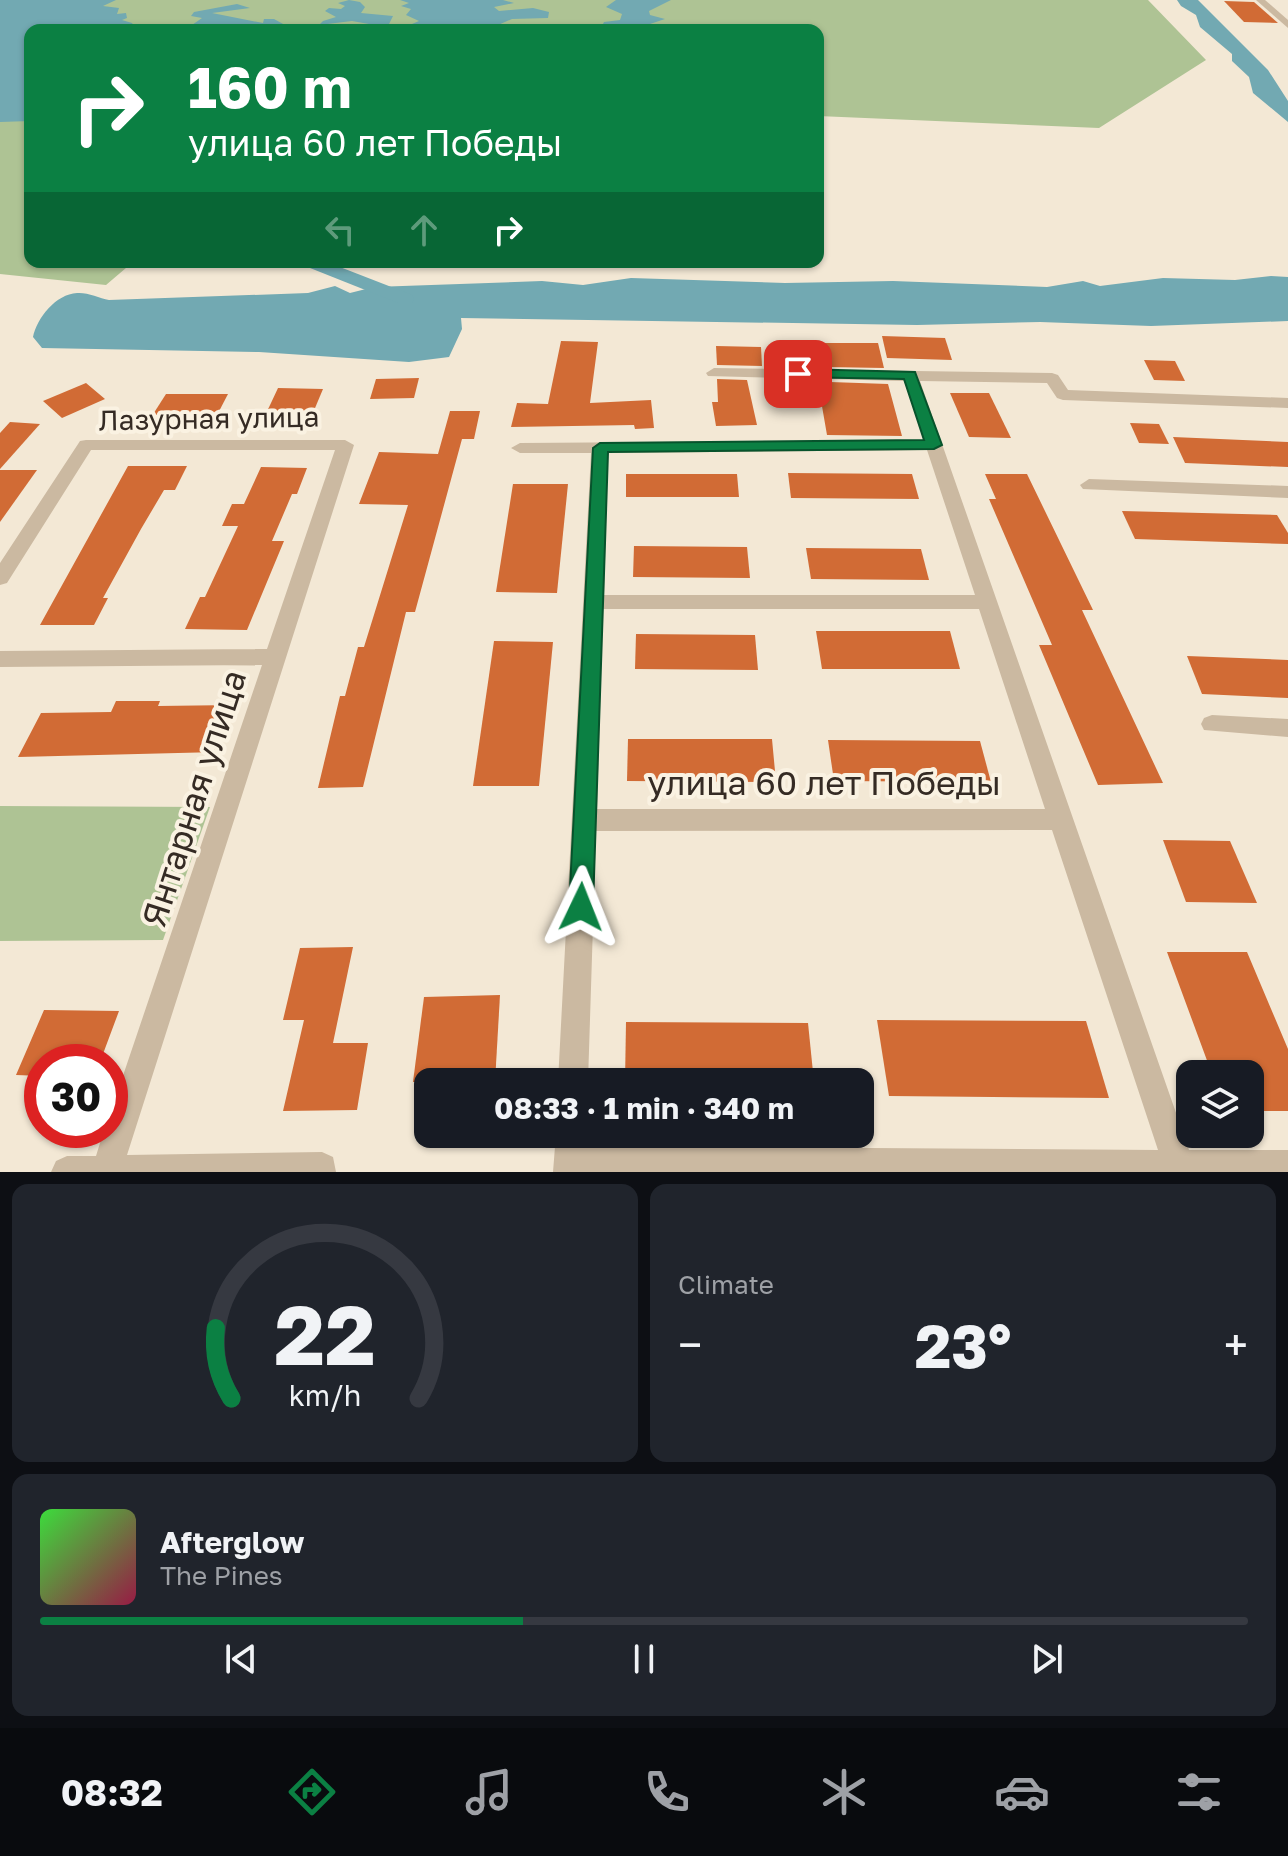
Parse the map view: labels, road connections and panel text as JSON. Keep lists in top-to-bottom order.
{
  "streets": {
    "street": ["Лазурная улица", "улица 60 лет Победы", "Янтарная улица"]
  },
  "crossings": [
    ["Лазурная улица", "Янтарная улица"]
  ],
  "page": {
    "turn": ["160 m", "улица 60 лет Победы"],
    "limit": "30",
    "trip": "08:33 · 1 min · 340 m",
    "tile": "Climate",
    "heat": ["−", "23°", "+"],
    "song": ["Afterglow", "The Pines"],
    "tabs": "08:32",
    "gauge": ["22", "km/h"]
  }
}
